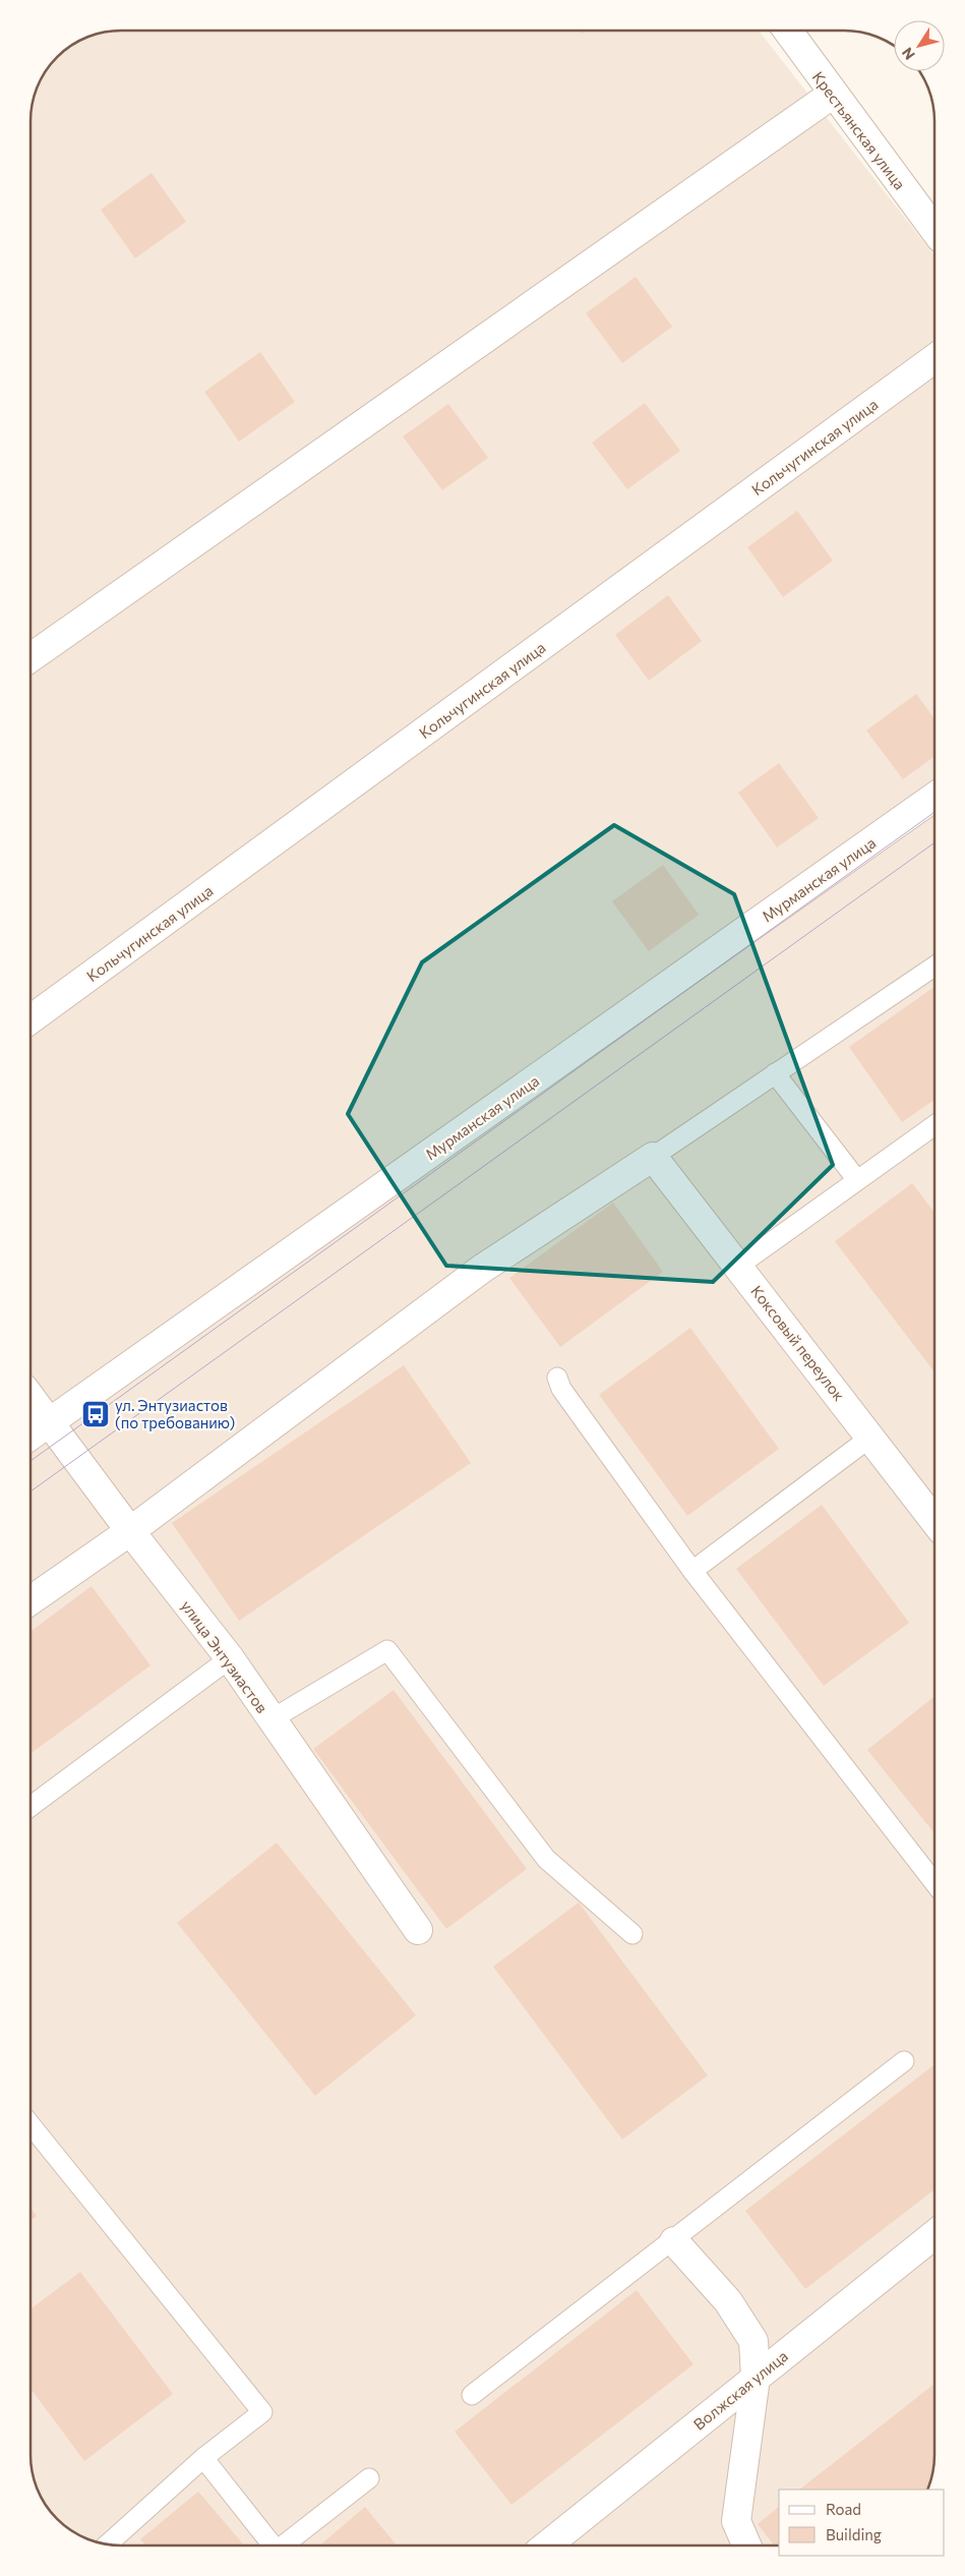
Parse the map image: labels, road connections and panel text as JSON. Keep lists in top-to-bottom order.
{
  "streets": {
    "street": [
      "Крестьянская улица",
      "Кольчугинская улица",
      "Мурманская улица",
      "Коксовый переулок",
      "улица Энтузиастов",
      "Волжская улица"
    ]
  },
  "crossings": [
    ["Мурманская улица", "улица Энтузиастов"]
  ],
  "places": {
    "bus stop": ["ул. Энтузиастов (по требованию)"]
  },
  "legend": ["Road", "Building"],
  "north": "bottom left"
}
